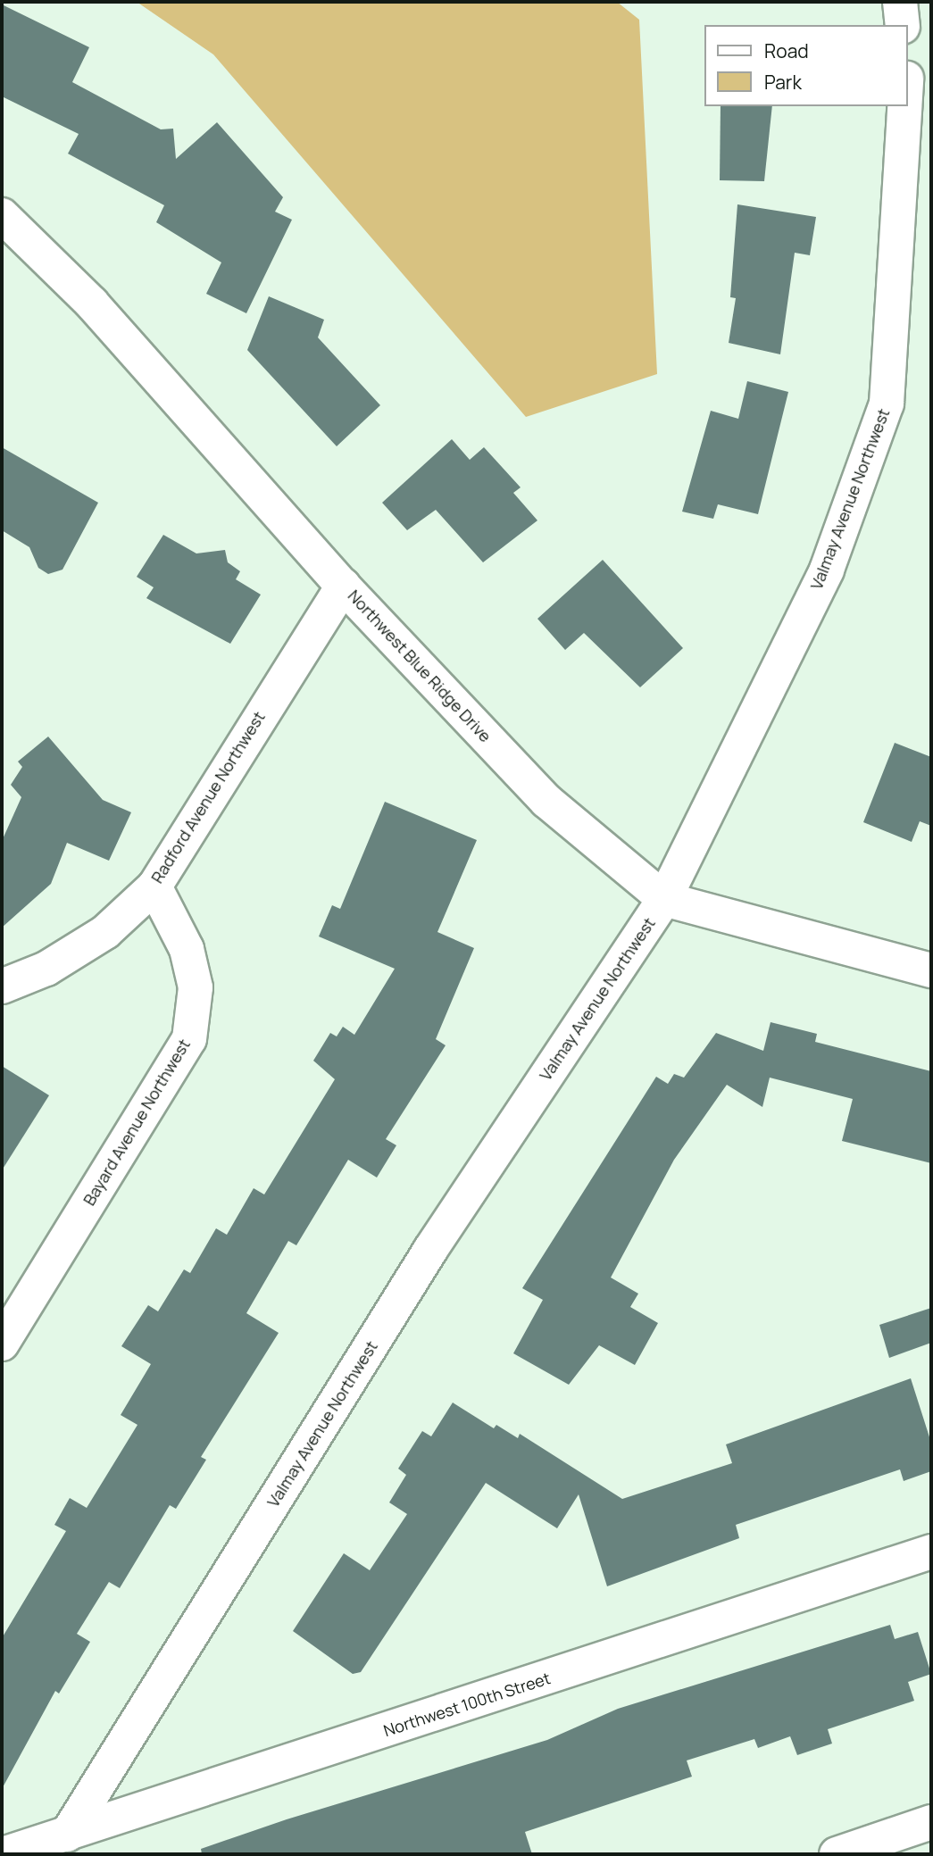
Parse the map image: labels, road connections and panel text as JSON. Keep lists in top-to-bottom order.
{
  "streets": {
    "street": [
      "Valmay Avenue Northwest",
      "Northwest Blue Ridge Drive",
      "Radford Avenue Northwest",
      "Bayard Avenue Northwest",
      "Northwest 100th Street"
    ]
  },
  "crossings": [
    ["Valmay Avenue Northwest", "Northwest Blue Ridge Drive"],
    ["Valmay Avenue Northwest", "Northwest 100th Street"],
    ["Northwest Blue Ridge Drive", "Radford Avenue Northwest"],
    ["Radford Avenue Northwest", "Bayard Avenue Northwest"]
  ],
  "legend": ["Road", "Park"]
}
